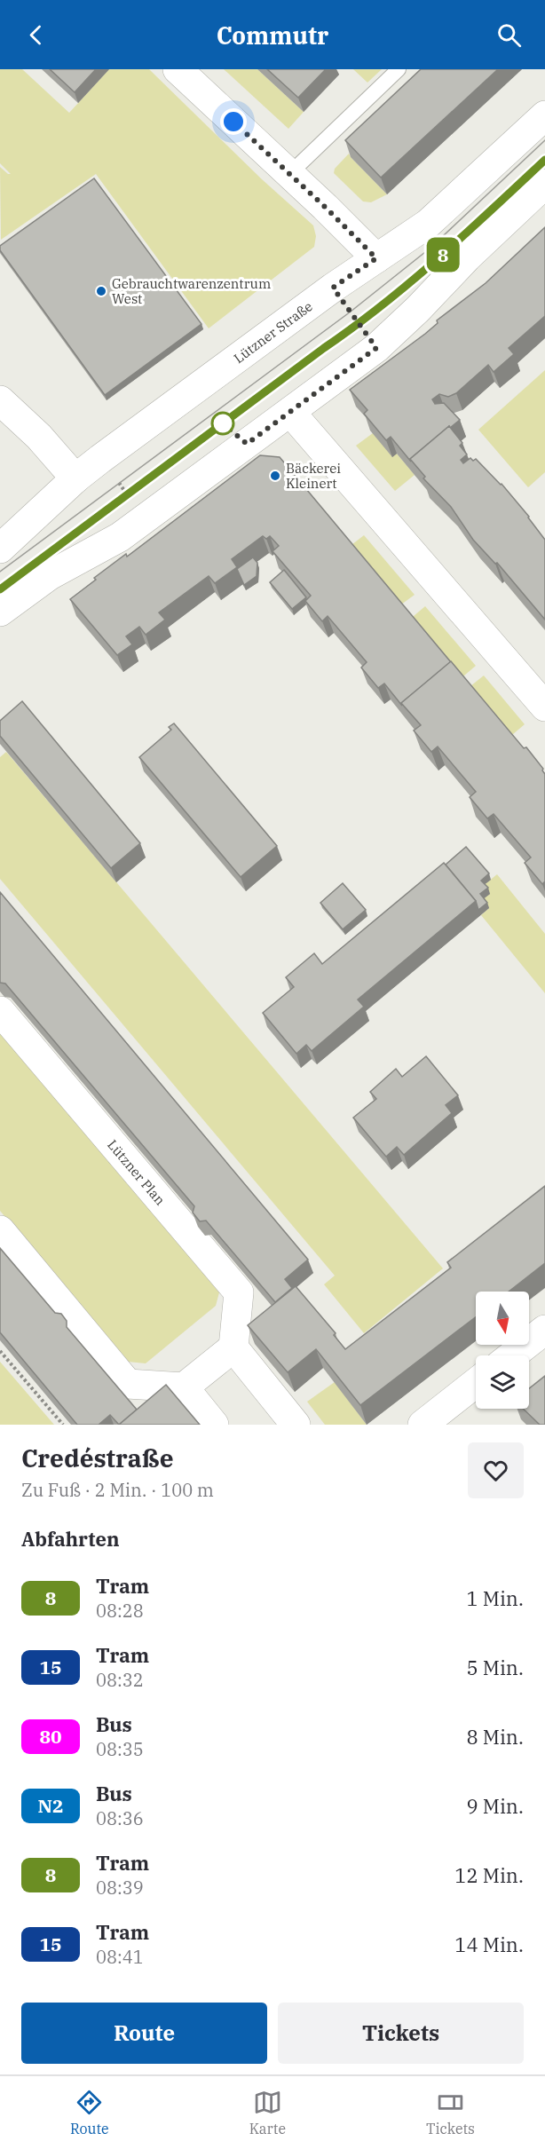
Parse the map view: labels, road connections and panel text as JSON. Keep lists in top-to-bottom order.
{
  "streets": {
    "street": ["Lützner Straße", "Lützner Plan"]
  },
  "places": ["Gebrauchtwarenzentrum West", "Bäckerei Kleinert"],
  "lines": ["tram line 8"],
  "north": "bottom",
  "page": {
    "header": "Commutr",
    "on_map": "8",
    "heading": [
      ["Credéstraße", "Zu Fuß · 2 Min. · 100 m"],
      "Abfahrten"
    ],
    "list": [
      {
        "mark": "8",
        "name": "Tram",
        "note": "08:28",
        "value": "1 Min."
      },
      {
        "mark": "15",
        "name": "Tram",
        "note": "08:32",
        "value": "5 Min."
      },
      {
        "mark": "80",
        "name": "Bus",
        "note": "08:35",
        "value": "8 Min."
      },
      {
        "mark": "N2",
        "name": "Bus",
        "note": "08:36",
        "value": "9 Min."
      },
      {
        "mark": "8",
        "name": "Tram",
        "note": "08:39",
        "value": "12 Min."
      },
      {
        "mark": "15",
        "name": "Tram",
        "note": "08:41",
        "value": "14 Min."
      }
    ],
    "buttons": ["Route", "Tickets"],
    "tabs": ["Route", "Karte", "Tickets"]
  }
}
